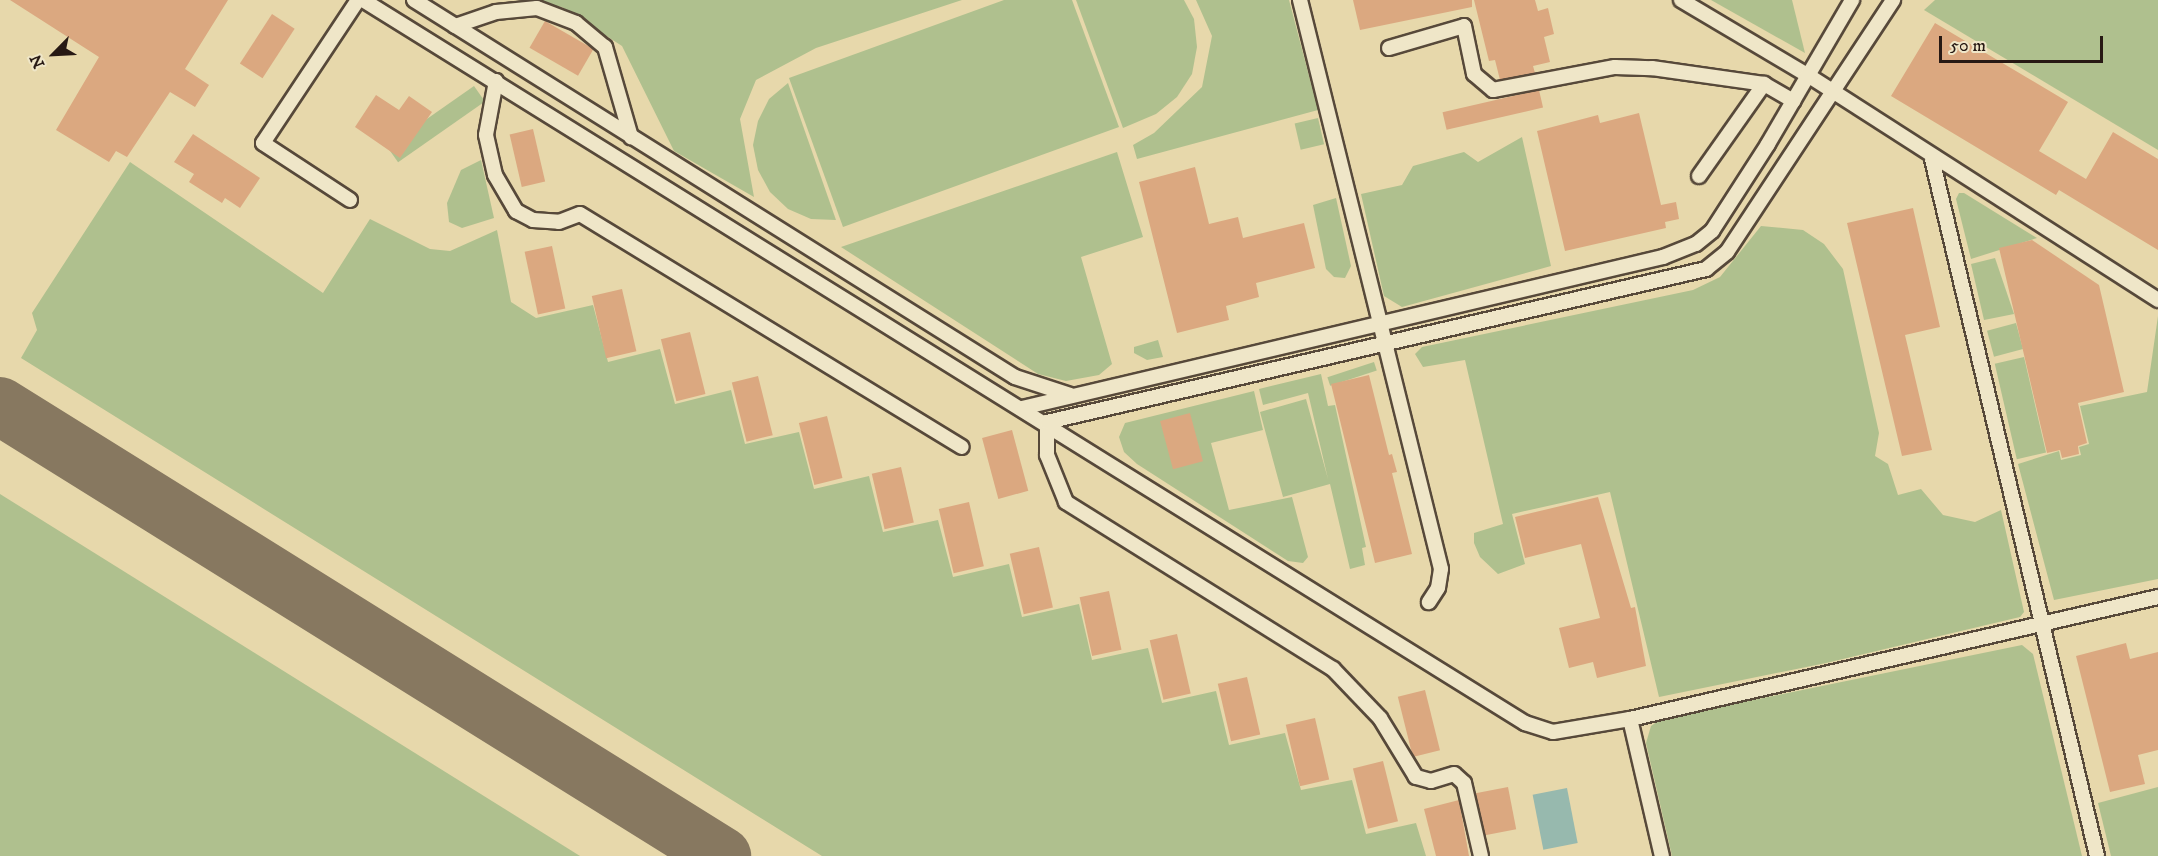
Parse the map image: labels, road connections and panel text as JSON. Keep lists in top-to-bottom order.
{
  "scale_bar": "50 m",
  "north": "bottom left"
}
